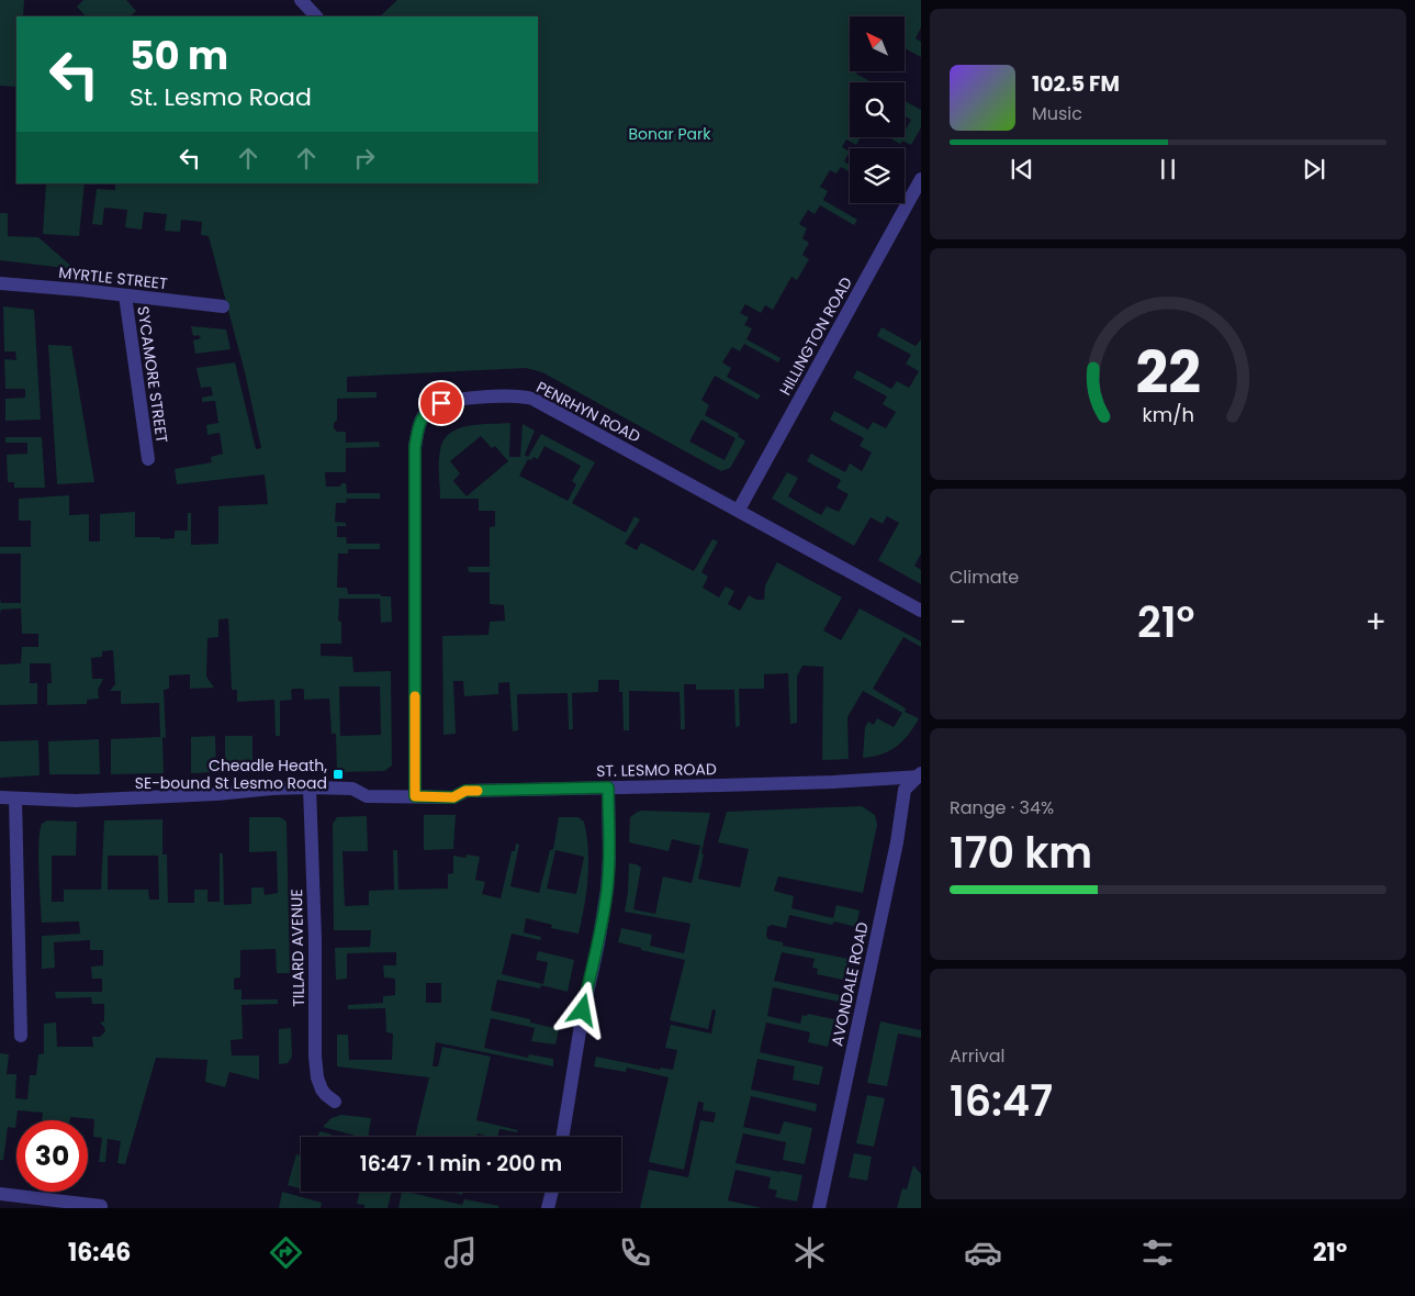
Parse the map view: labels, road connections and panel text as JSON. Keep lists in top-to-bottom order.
{
  "streets": {
    "street": [
      "MYRTLE STREET",
      "HILLINGTON ROAD",
      "SYCAMORE STREET",
      "PENRHYN ROAD",
      "ST. LESMO ROAD",
      "TILLARD AVENUE",
      "AVONDALE ROAD"
    ]
  },
  "crossings": [
    ["MYRTLE STREET", "SYCAMORE STREET"],
    ["HILLINGTON ROAD", "PENRHYN ROAD"],
    ["PENRHYN ROAD", "ST. LESMO ROAD"],
    ["ST. LESMO ROAD", "TILLARD AVENUE"],
    ["ST. LESMO ROAD", "AVONDALE ROAD"]
  ],
  "parks": ["Bonar Park"],
  "places": {
    "transit": ["Cheadle Heath, SE-bound St Lesmo Road"]
  },
  "north": "top left",
  "page": {
    "turn": ["50 m", "St. Lesmo Road"],
    "song": ["102.5 FM", "Music"],
    "tile": [
      "Climate",
      ["Range · 34%", "170 km"],
      ["Arrival", "16:47"]
    ],
    "heat": ["−", "21°", "+"],
    "limit": "30",
    "trip": "16:47 · 1 min · 200 m",
    "tabs": ["16:46", "21°"],
    "gauge": ["22", "km/h"]
  }
}
